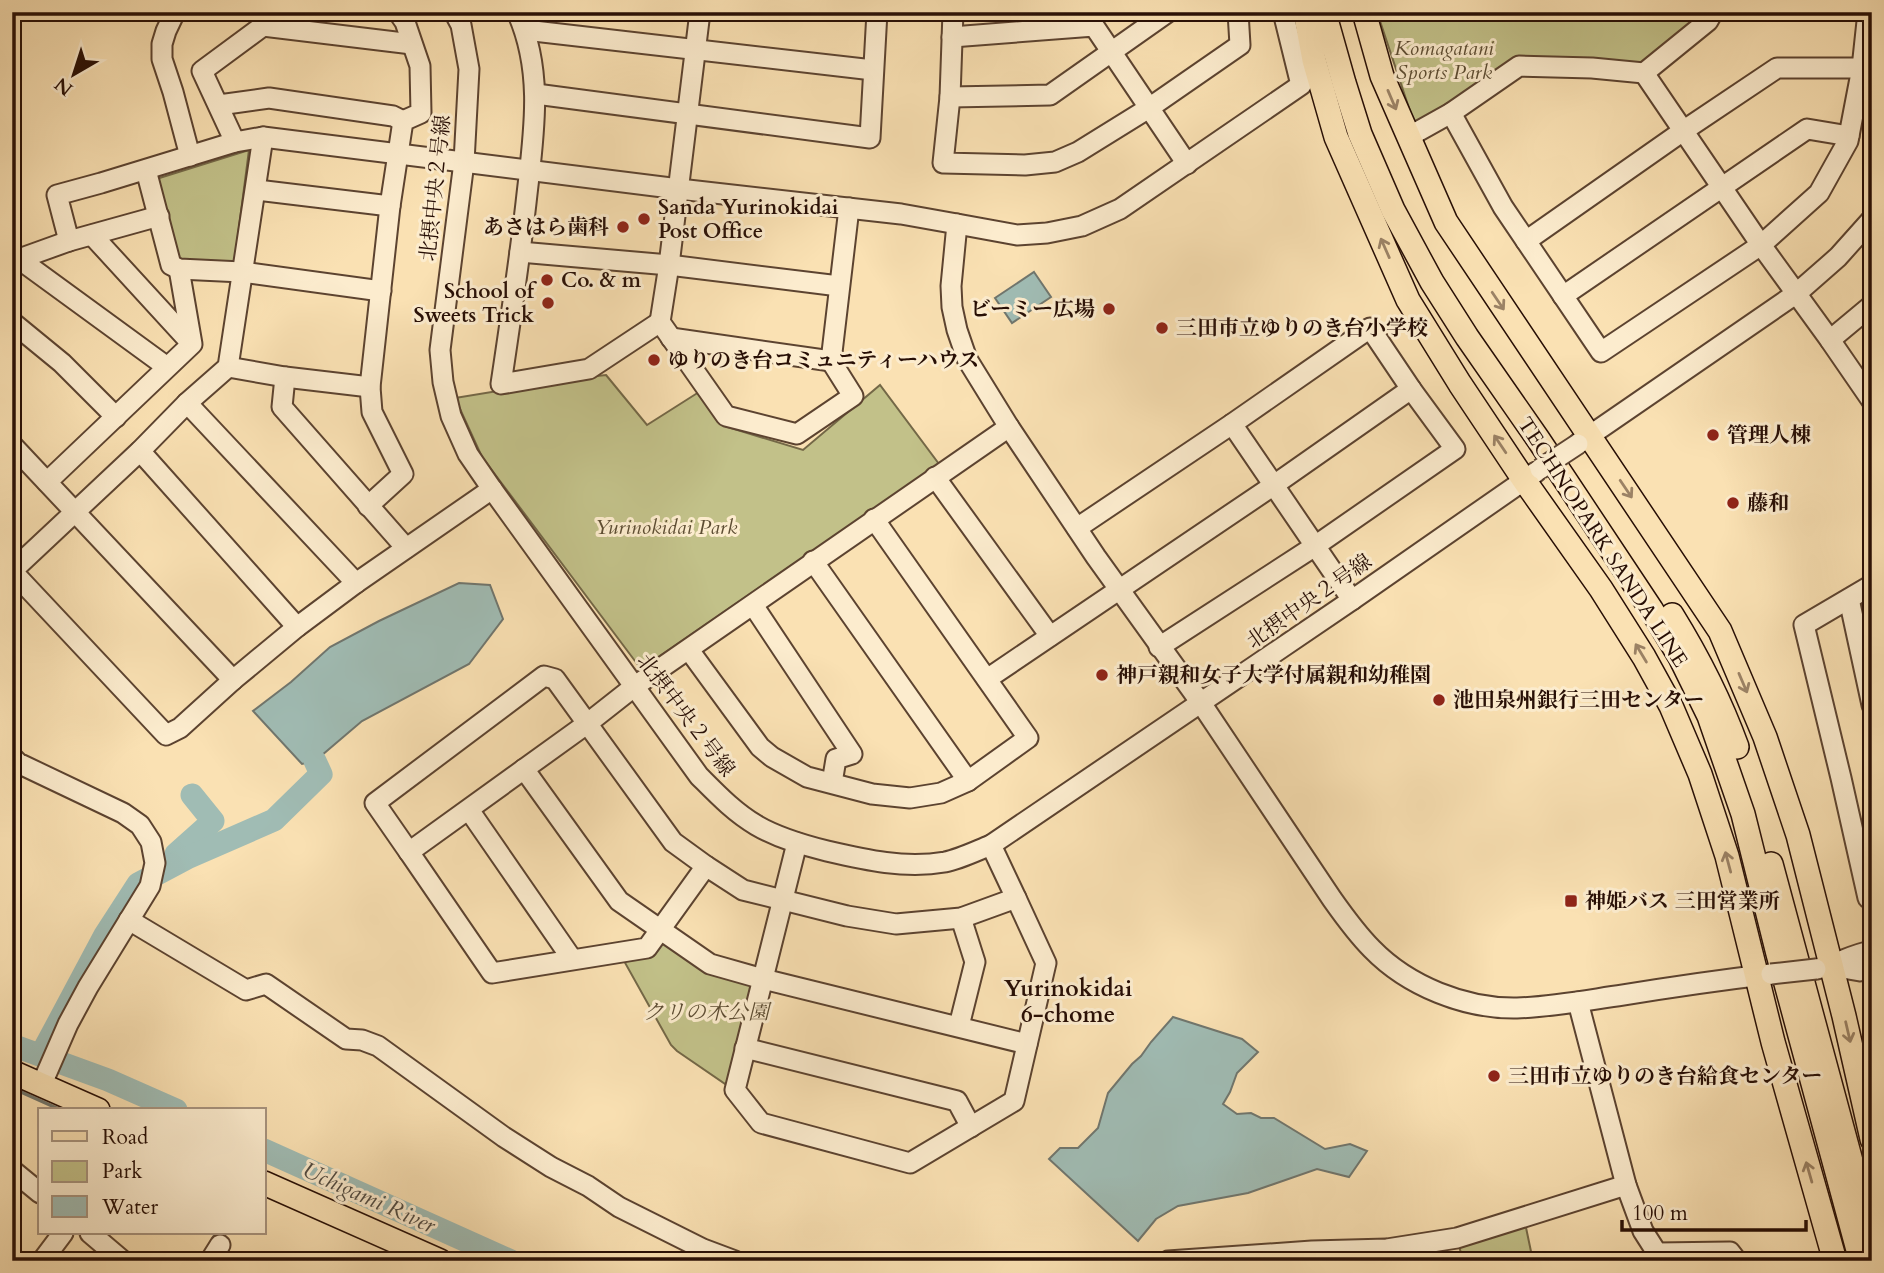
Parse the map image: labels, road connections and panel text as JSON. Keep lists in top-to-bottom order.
{
  "streets": {
    "main road": ["TECHNOPARK SANDA LINE"],
    "street": ["北摂中央２号線"]
  },
  "districts": ["Yurinokidai 6-chome"],
  "water": ["Uchigami River"],
  "parks": ["Komagatani Sports Park", "Yurinokidai Park", "クリの木公園"],
  "places": {
    "other": [
      "Sanda Yurinokidai Post Office",
      "あさはら歯科",
      "Co. & m",
      "School of Sweets Trick",
      "ビーミー広場",
      "三田市立ゆりのき台小学校",
      "ゆりのき台コミュニティーハウス",
      "管理人棟",
      "藤和",
      "神戸親和女子大学付属親和幼稚園",
      "池田泉州銀行三田センター",
      "三田市立ゆりのき台給食センター"
    ],
    "transit": ["神姫バス 三田営業所"]
  },
  "legend": ["Road", "Park", "Water"],
  "scale_bar": "100 m",
  "north": "bottom left"
}
